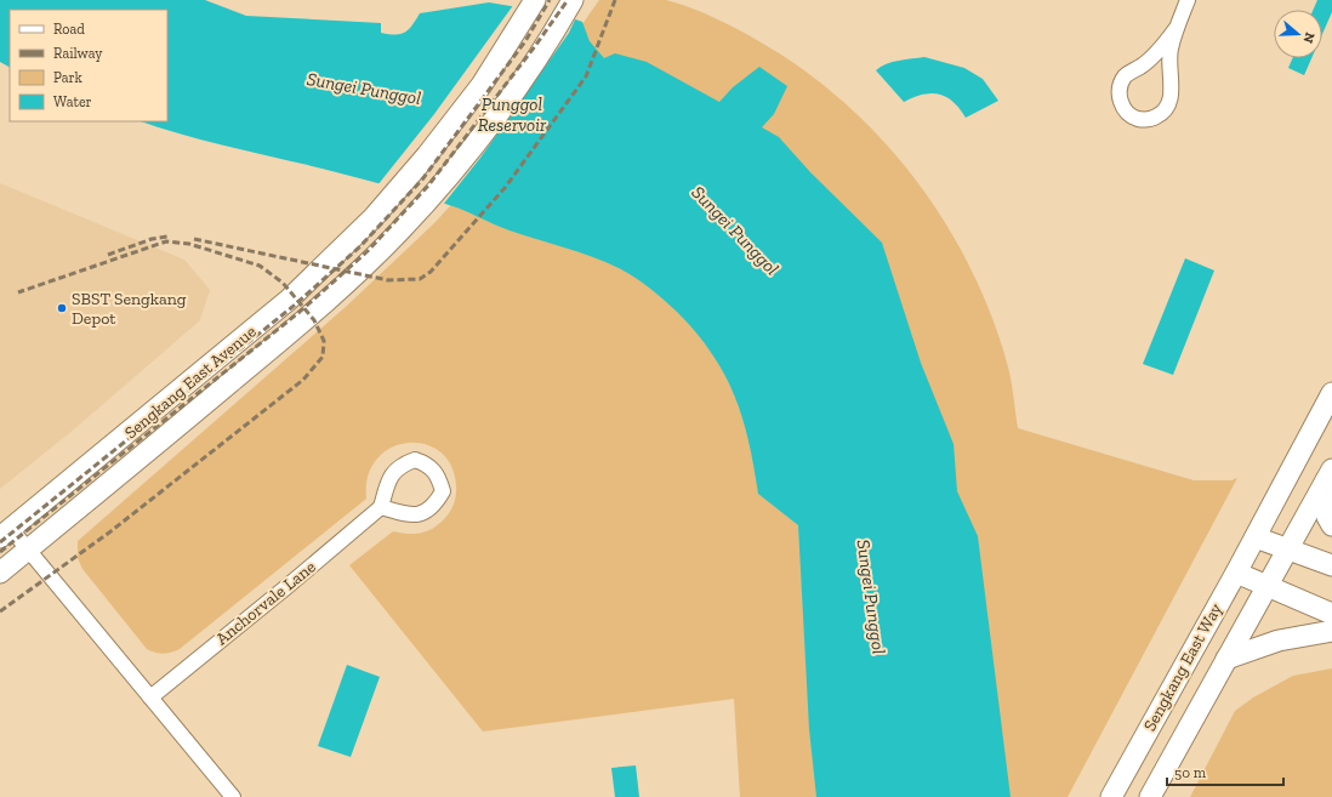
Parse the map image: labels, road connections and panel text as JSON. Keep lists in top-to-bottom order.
{
  "streets": {
    "main road": ["Sengkang East Avenue", "Sengkang East Way"],
    "street": ["Anchorvale Lane"]
  },
  "water": ["Sungei Punggol", "Punggol Reservoir"],
  "places": ["SBST Sengkang Depot"],
  "legend": [
    "Road",
    "Railway",
    "Park",
    "Water"
  ],
  "scale_bar": "50 m",
  "north": "right"
}
